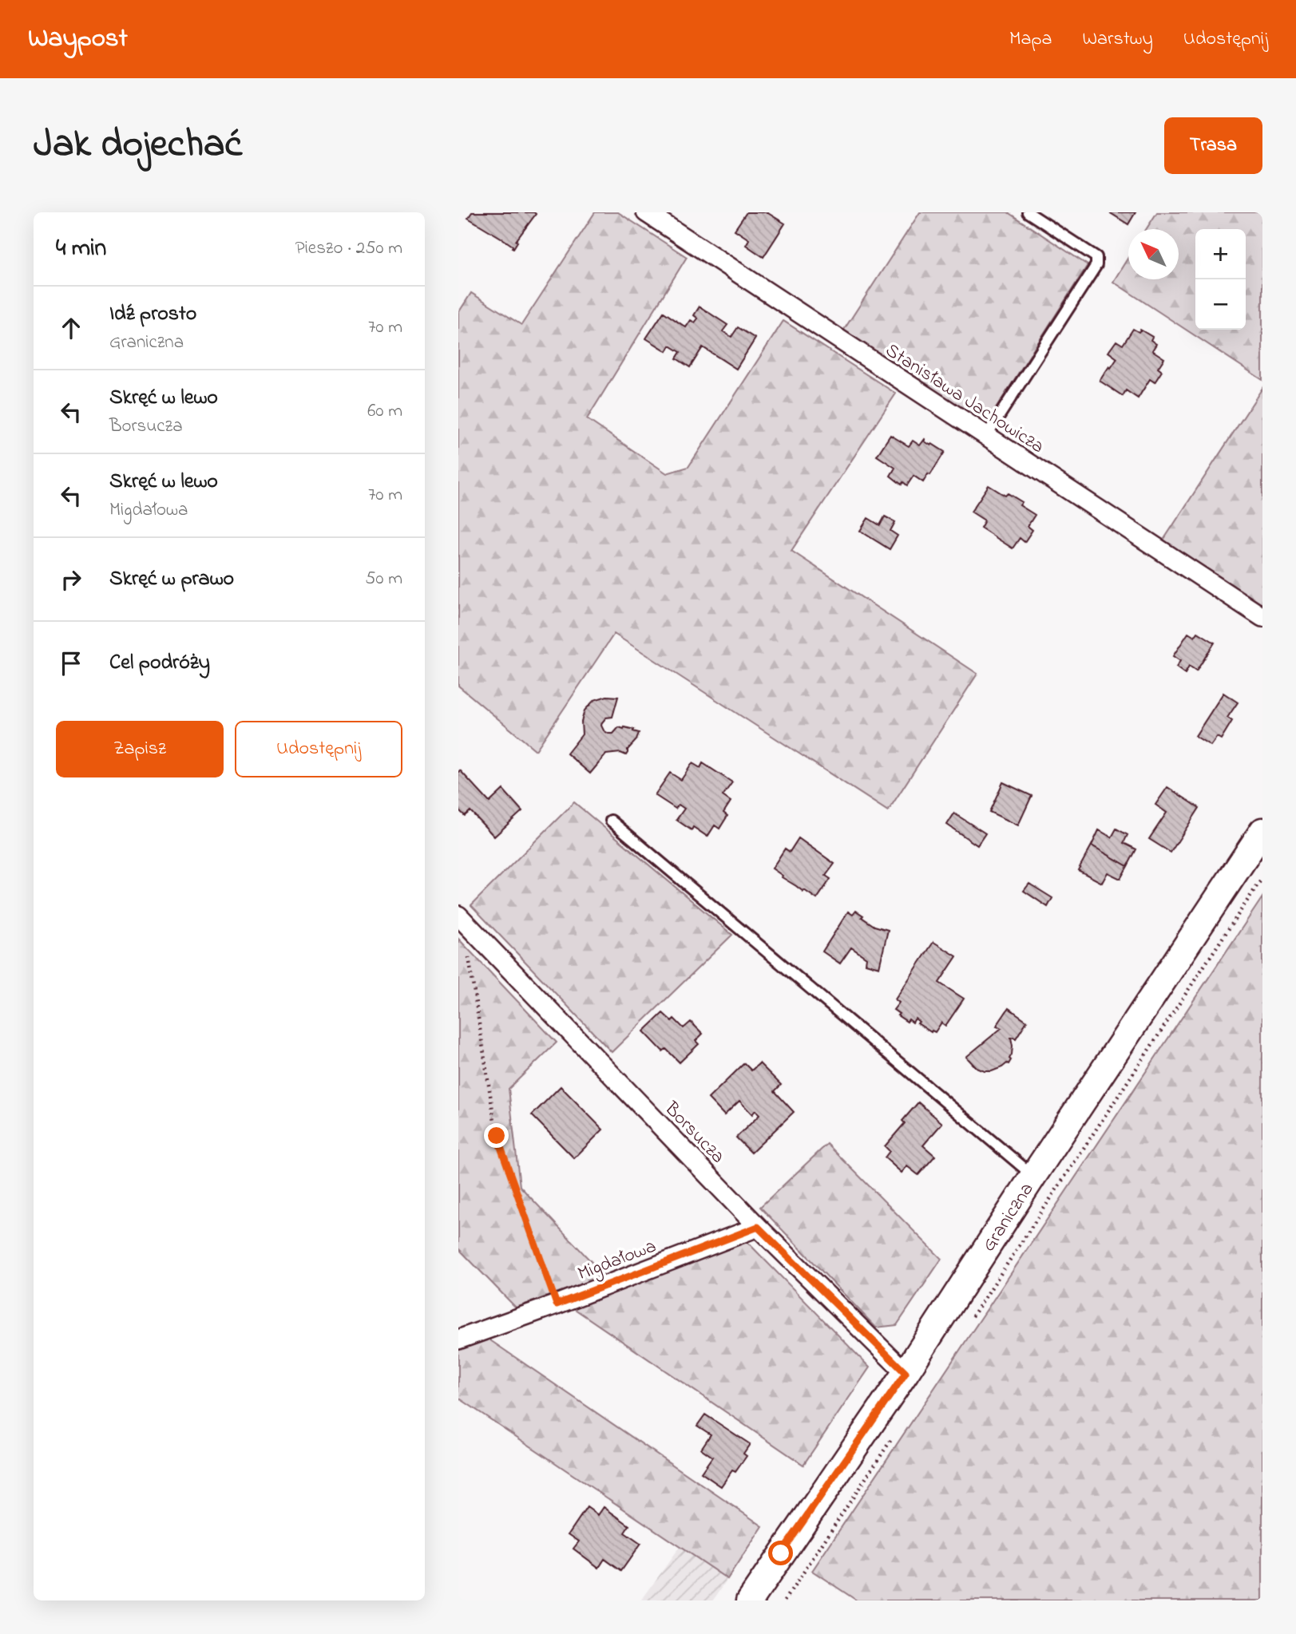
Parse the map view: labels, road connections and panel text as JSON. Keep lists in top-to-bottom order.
{
  "streets": {
    "street": [
      "Stanisława Jachowicza",
      "Borsucza",
      "Graniczna",
      "Migdałowa"
    ]
  },
  "crossings": [
    ["Borsucza", "Graniczna"],
    ["Borsucza", "Migdałowa"]
  ],
  "north": "top left",
  "page": {
    "header": "Waypost",
    "nav": ["Mapa", "Warstwy", "Udostępnij"],
    "title": "Jak dojechać",
    "buttons": [
      "Trasa",
      ["Zapisz", "Udostępnij"]
    ],
    "heading": ["4 min", "Pieszo · 250 m"],
    "map_buttons": ["+", "−"],
    "list": [
      ["Idź prosto", "Graniczna", "70 m"],
      ["Skręć w lewo", "Borsucza", "60 m"],
      ["Skręć w lewo", "Migdałowa", "70 m"],
      ["Skręć w prawo", "50 m"],
      "Cel podróży"
    ]
  }
}
